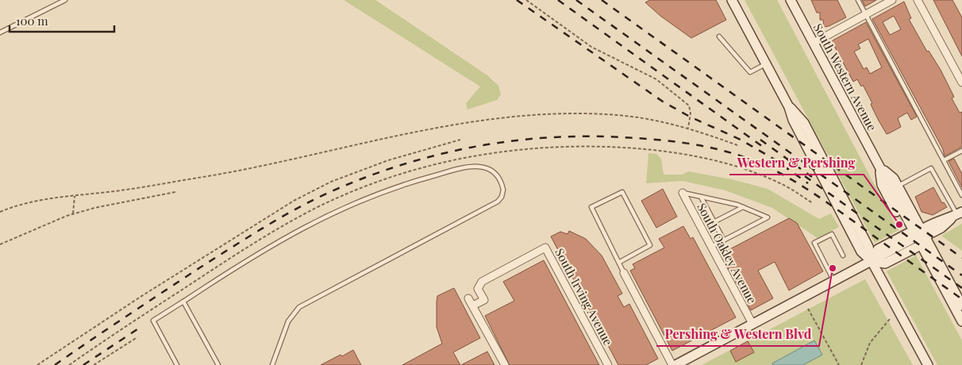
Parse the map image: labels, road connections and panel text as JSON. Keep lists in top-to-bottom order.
{
  "streets": {
    "main road": ["South Western Avenue"],
    "street": ["South Oakley Avenue", "South Irving Avenue"]
  },
  "places": ["Western & Pershing", "Pershing & Western Blvd"],
  "scale_bar": "100 m"
}
